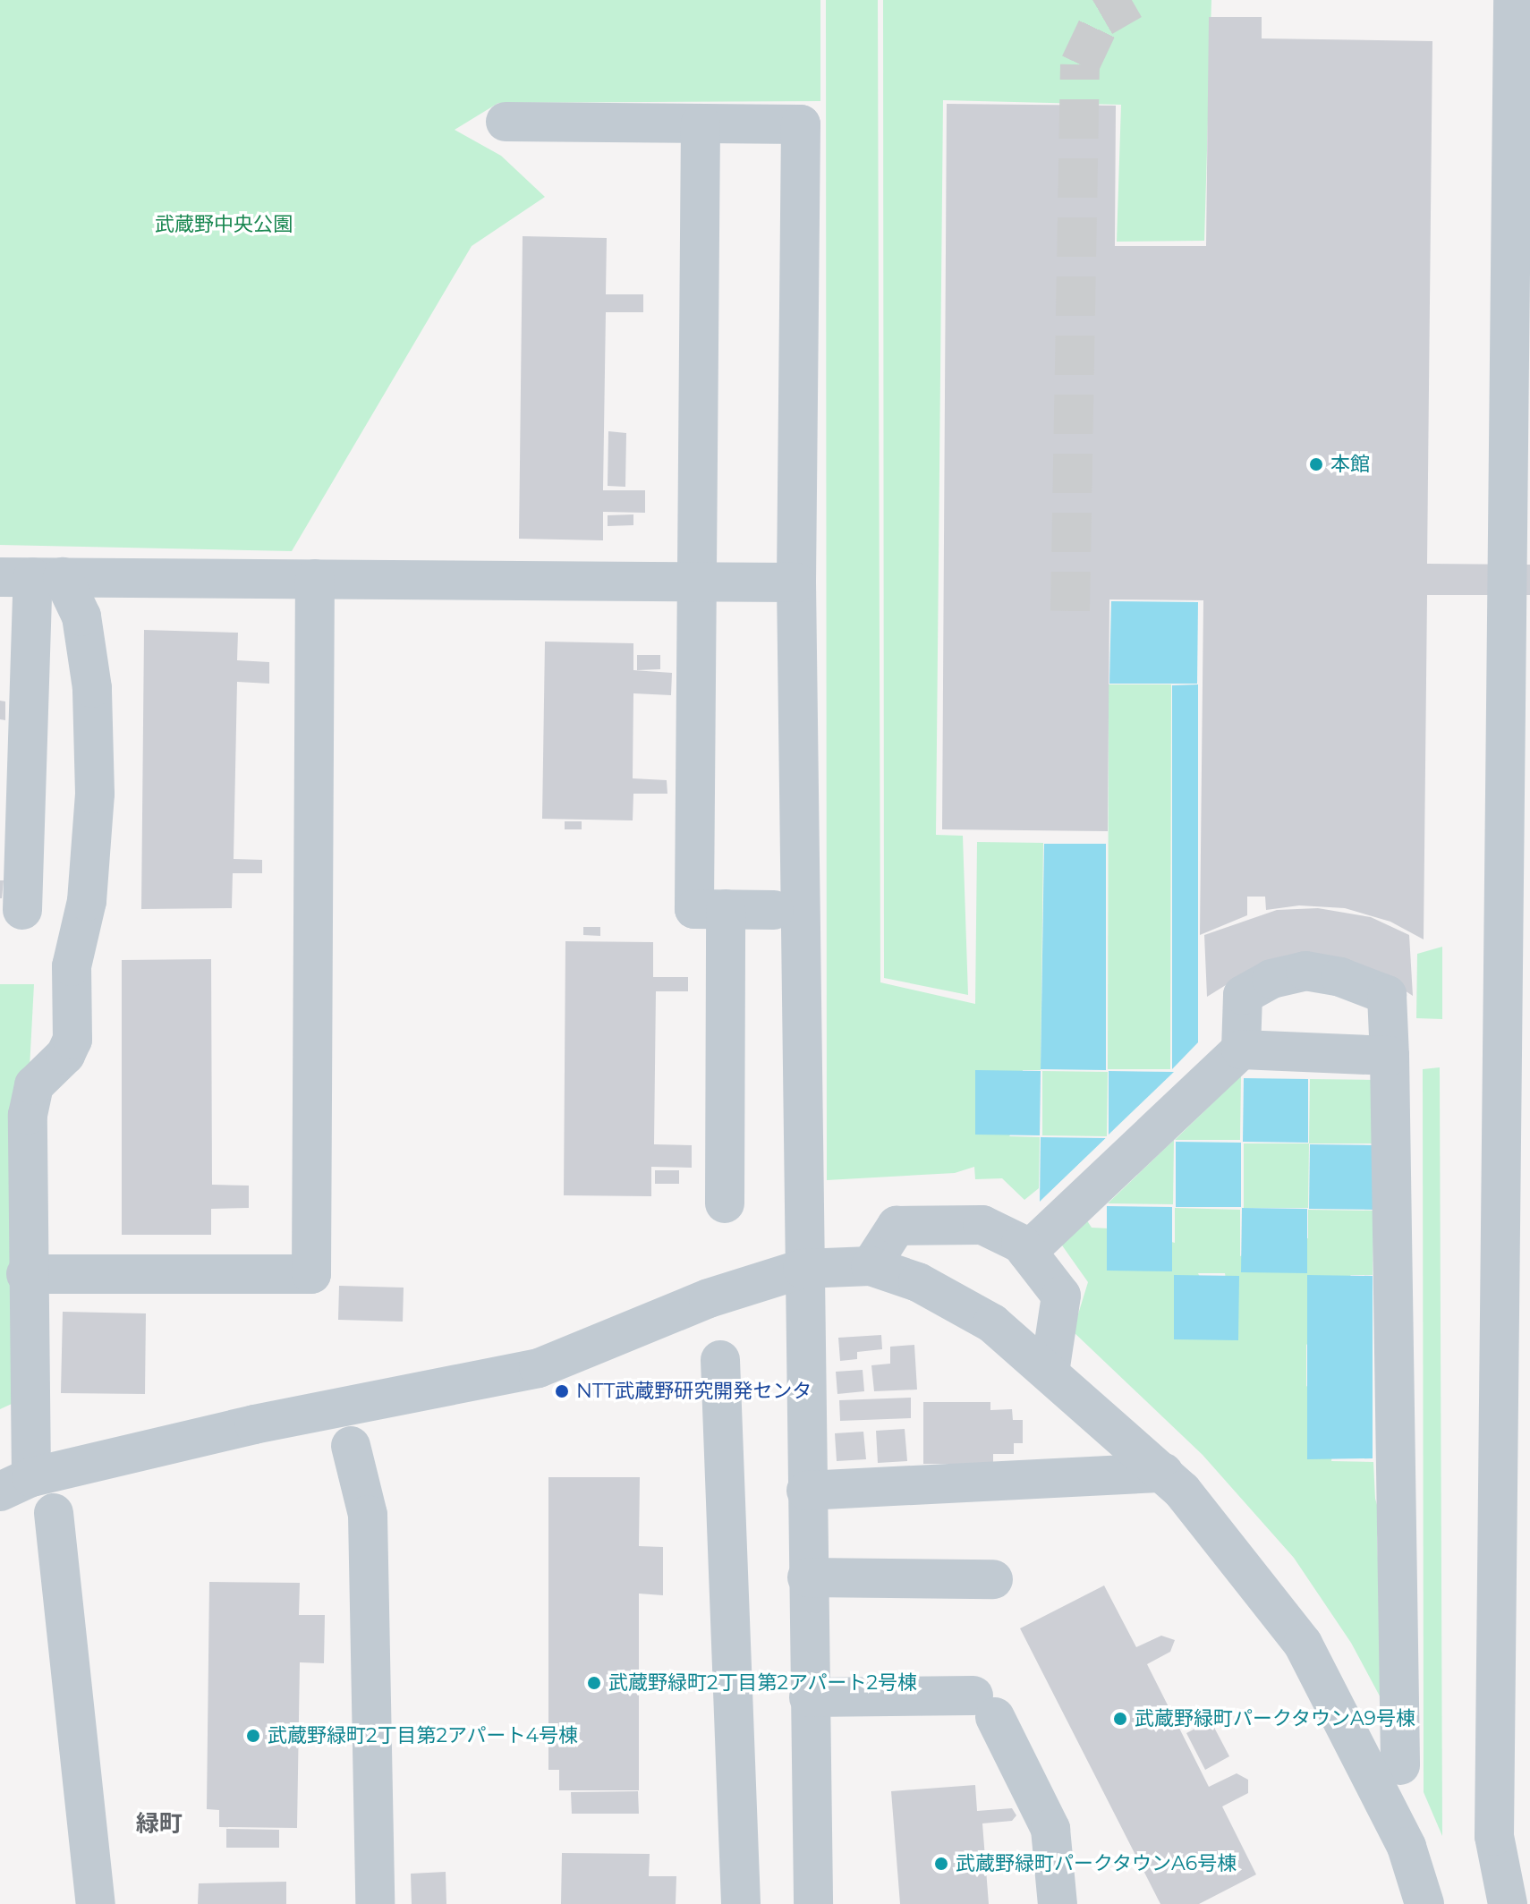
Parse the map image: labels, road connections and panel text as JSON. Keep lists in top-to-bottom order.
{
  "districts": ["緑町"],
  "parks": ["武蔵野中央公園"],
  "places": [
    "本館",
    "NTT武蔵野研究開発センタ",
    "武蔵野緑町2丁目第2アパート2号棟",
    "武蔵野緑町パークタウンA9号棟",
    "武蔵野緑町2丁目第2アパート4号棟",
    "武蔵野緑町パークタウンA6号棟"
  ]
}
